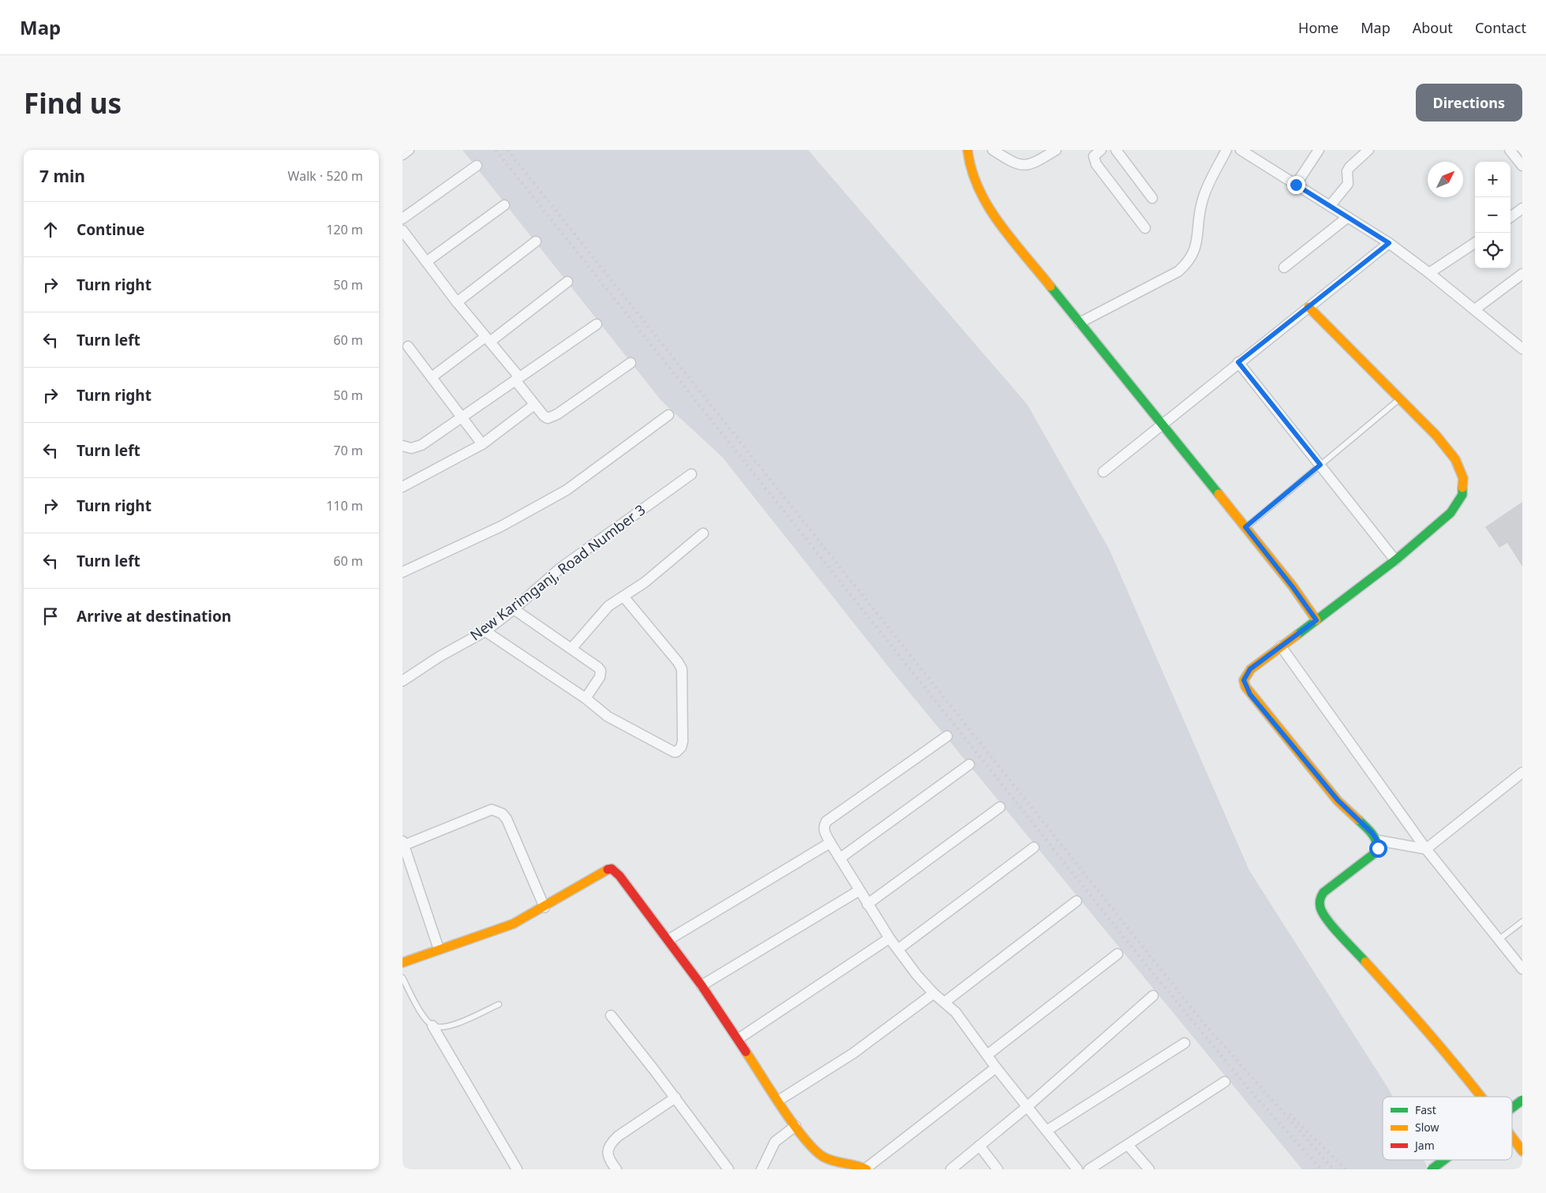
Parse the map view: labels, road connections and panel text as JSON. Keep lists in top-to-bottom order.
{
  "streets": {
    "street": ["New Karimganj, Road Number 3"]
  },
  "legend": ["Fast", "Slow", "Jam"],
  "north": "top right",
  "page": {
    "header": "Map",
    "nav": [
      "Home",
      "Map",
      "About",
      "Contact"
    ],
    "buttons": "Directions",
    "title": "Find us",
    "heading": ["7 min", "Walk · 520 m"],
    "map_buttons": ["+", "−"],
    "list": [
      ["Continue", "120 m"],
      ["Turn right", "50 m"],
      ["Turn left", "60 m"],
      ["Turn right", "50 m"],
      ["Turn left", "70 m"],
      ["Turn right", "110 m"],
      ["Turn left", "60 m"],
      "Arrive at destination"
    ]
  }
}
